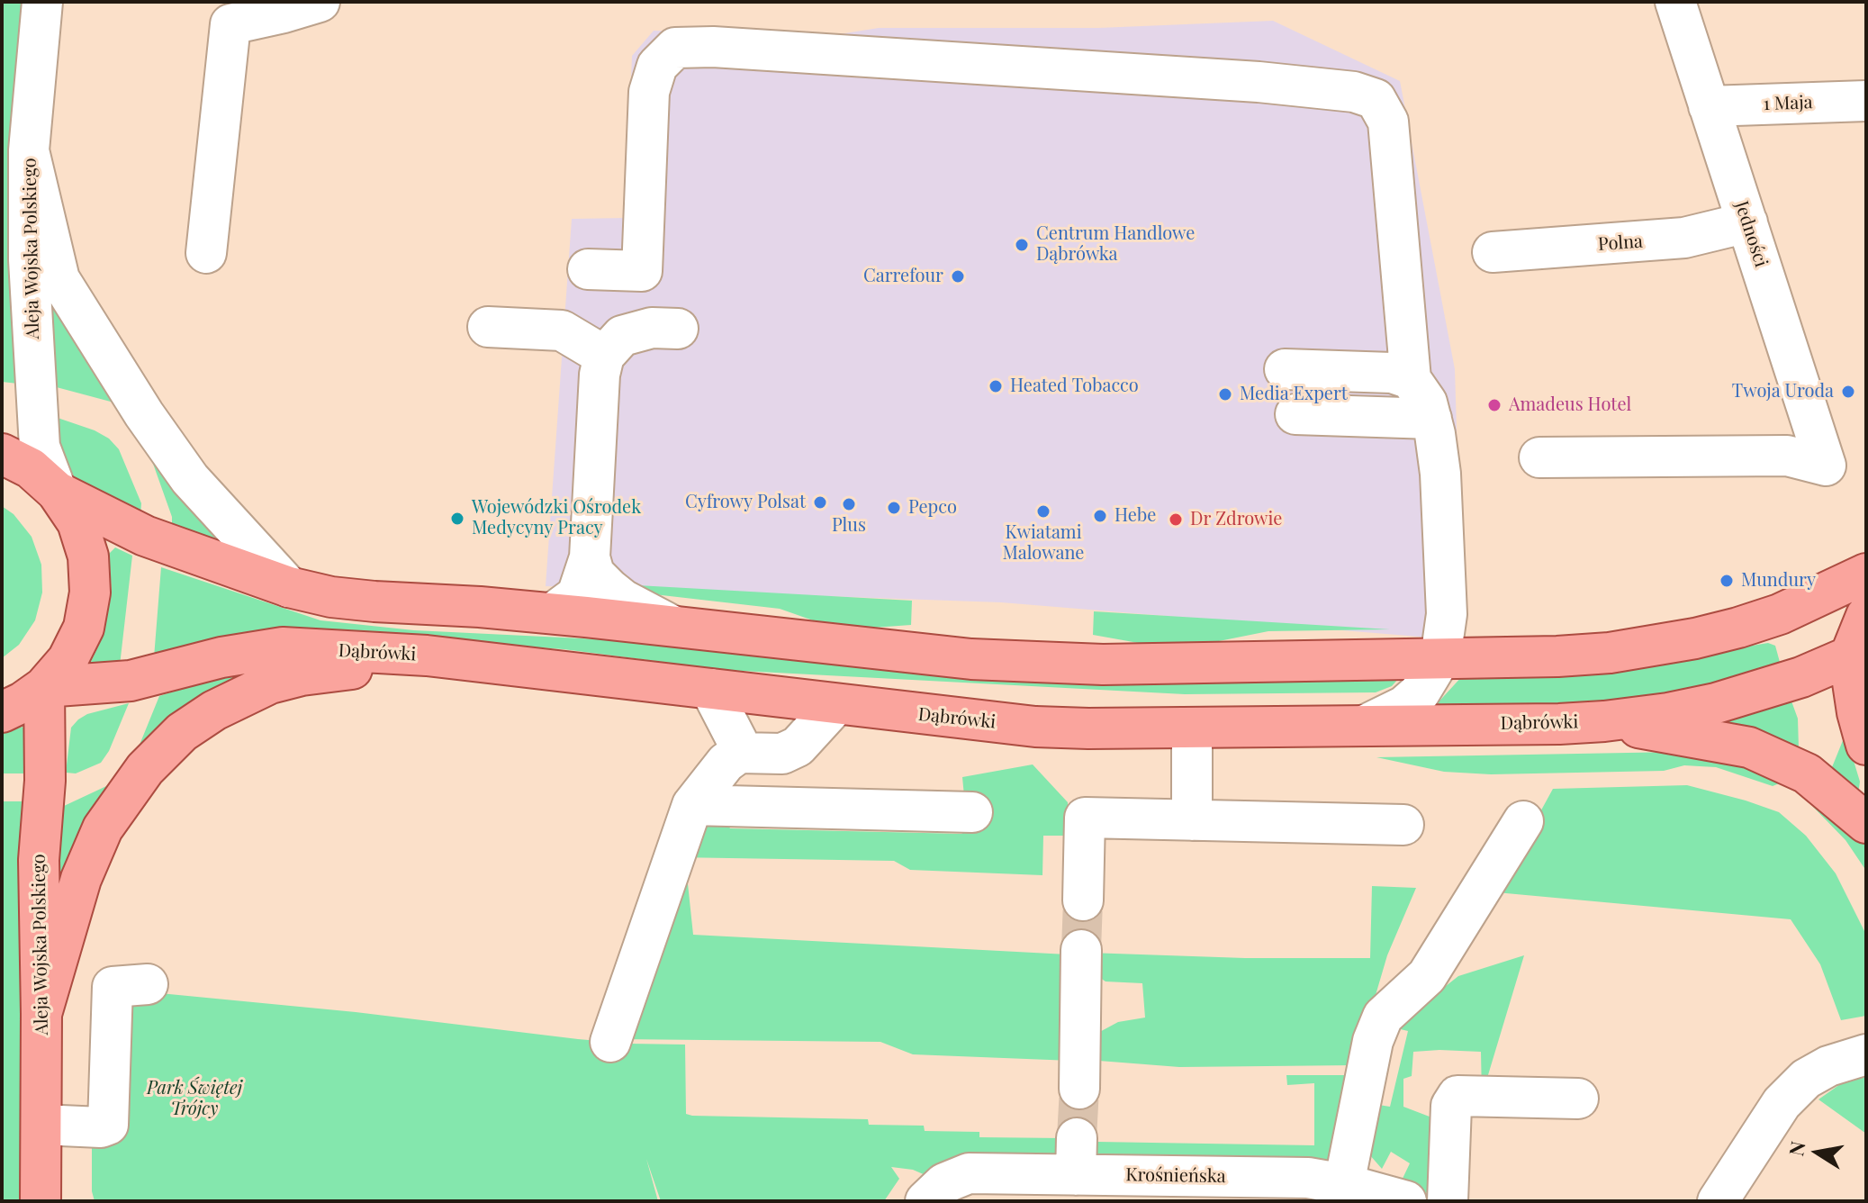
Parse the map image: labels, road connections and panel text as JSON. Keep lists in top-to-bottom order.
{
  "streets": {
    "main road": ["Aleja Wojska Polskiego", "Dąbrówki"],
    "street": [
      "1 Maja",
      "Jedności",
      "Polna",
      "Krośnieńska"
    ]
  },
  "crossings": [
    ["1 Maja", "Jedności"],
    ["Jedności", "Polna"],
    ["Aleja Wojska Polskiego", "Dąbrówki"]
  ],
  "parks": ["Park Świętej Trójcy"],
  "places": [
    "Centrum Handlowe Dąbrówka",
    "Carrefour",
    "Heated Tobacco",
    "Twoja Uroda",
    "Media Expert",
    "Amadeus Hotel",
    "Cyfrowy Polsat",
    "Plus",
    "Pepco",
    "Kwiatami Malowane",
    "Hebe",
    "Wojewódzki Ośrodek Medycyny Pracy",
    "Dr Zdrowie",
    "Mundury"
  ],
  "north": "left"
}
